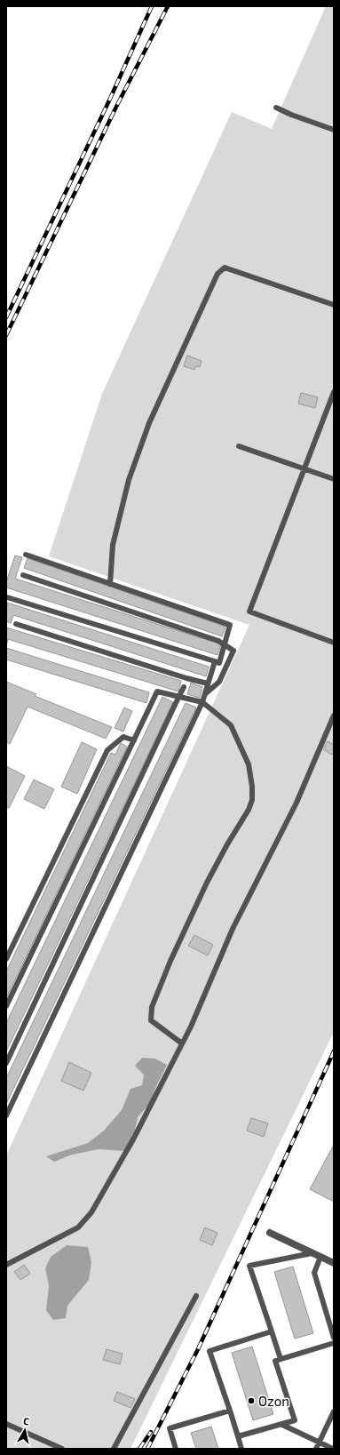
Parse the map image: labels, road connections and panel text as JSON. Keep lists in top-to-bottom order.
{
  "places": ["Ozon"],
  "north": "top"
}
